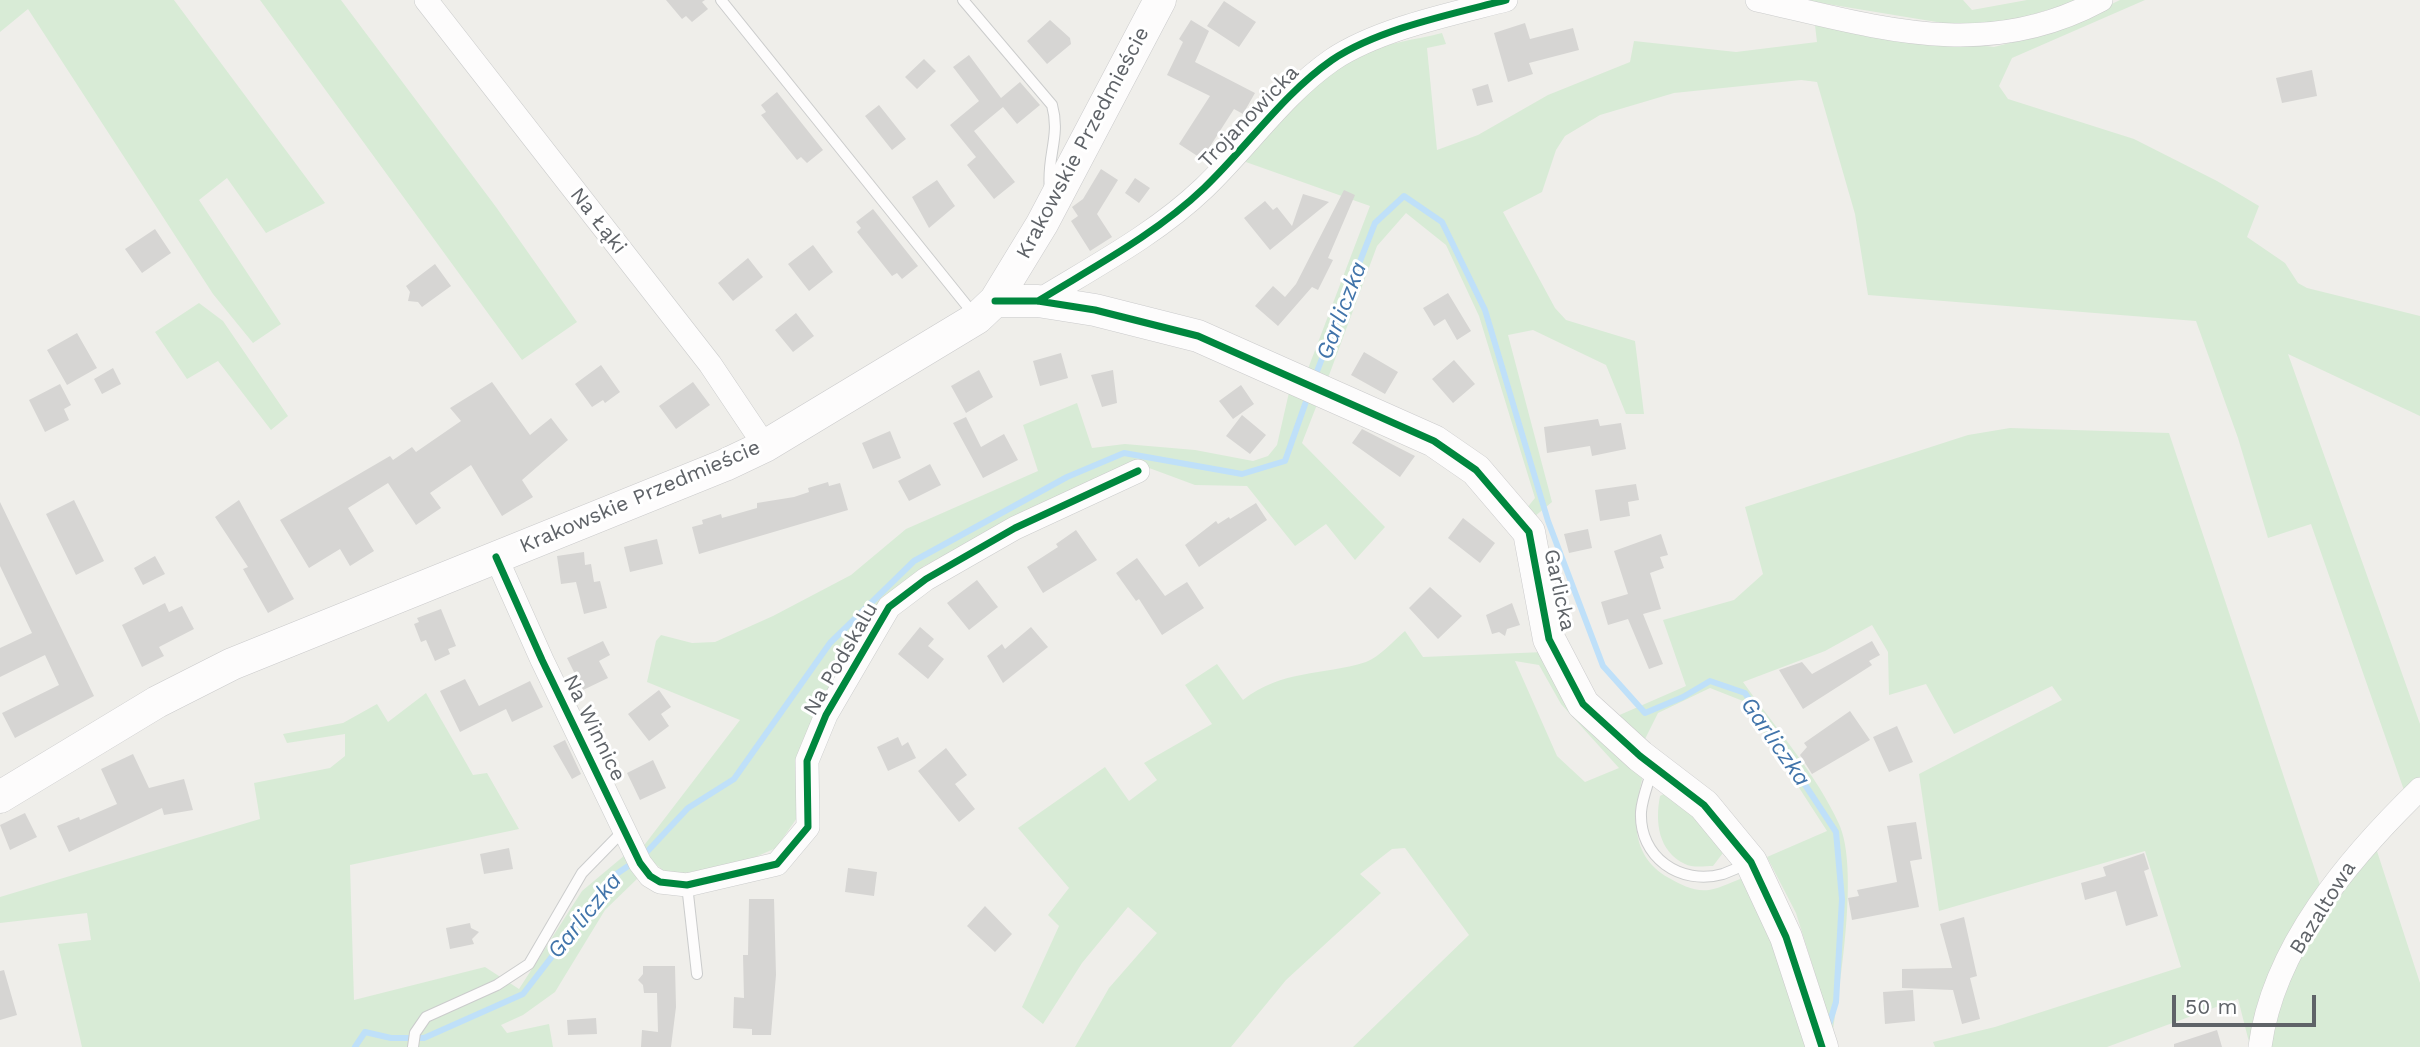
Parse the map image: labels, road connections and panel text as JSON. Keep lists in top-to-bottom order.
{
  "streets": {
    "main road": ["Krakowskie Przedmieście", "Garlicka"],
    "street": [
      "Trojanowicka",
      "Na Łąki",
      "Na Podskalu",
      "Na Winnice",
      "Bazaltowa"
    ]
  },
  "crossings": [
    ["Trojanowicka", "Garlicka"],
    ["Krakowskie Przedmieście", "Na Łąki"],
    ["Krakowskie Przedmieście", "Garlicka"],
    ["Krakowskie Przedmieście", "Na Winnice"],
    ["Na Podskalu", "Na Winnice"]
  ],
  "water": ["Garliczka"],
  "scale_bar": "50 m"
}
